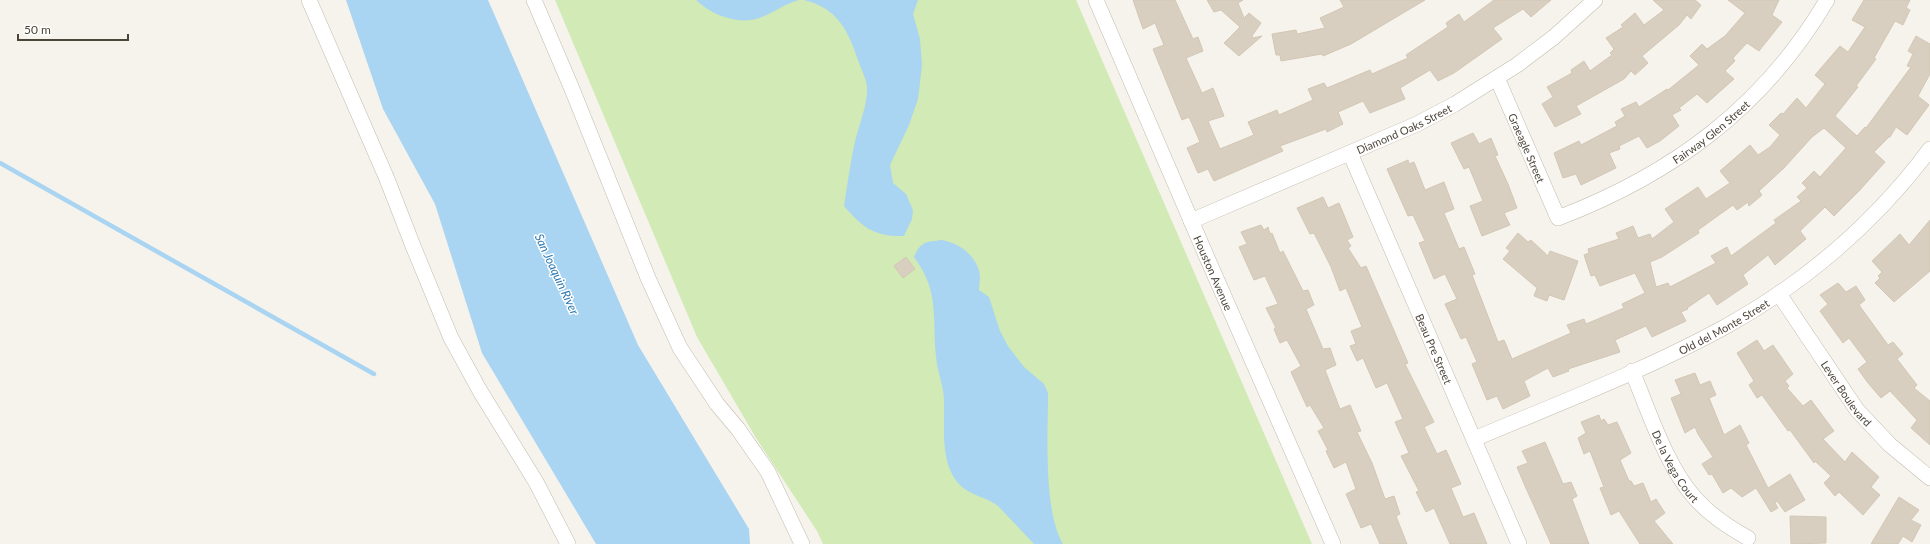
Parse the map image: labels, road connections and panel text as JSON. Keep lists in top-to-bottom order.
{
  "streets": {
    "street": [
      "Diamond Oaks Street",
      "Fairway Glen Street",
      "Graeagle Street",
      "Houston Avenue",
      "Old del Monte Street",
      "Beau Pre Street",
      "Lever Boulevard",
      "De la Vega Court"
    ]
  },
  "crossings": [
    ["Diamond Oaks Street", "Graeagle Street"],
    ["Diamond Oaks Street", "Houston Avenue"],
    ["Diamond Oaks Street", "Beau Pre Street"],
    ["Fairway Glen Street", "Graeagle Street"],
    ["Old del Monte Street", "Beau Pre Street"],
    ["Old del Monte Street", "Lever Boulevard"],
    ["Old del Monte Street", "De la Vega Court"]
  ],
  "water": ["San Joaquin River"],
  "scale_bar": "50 m"
}
